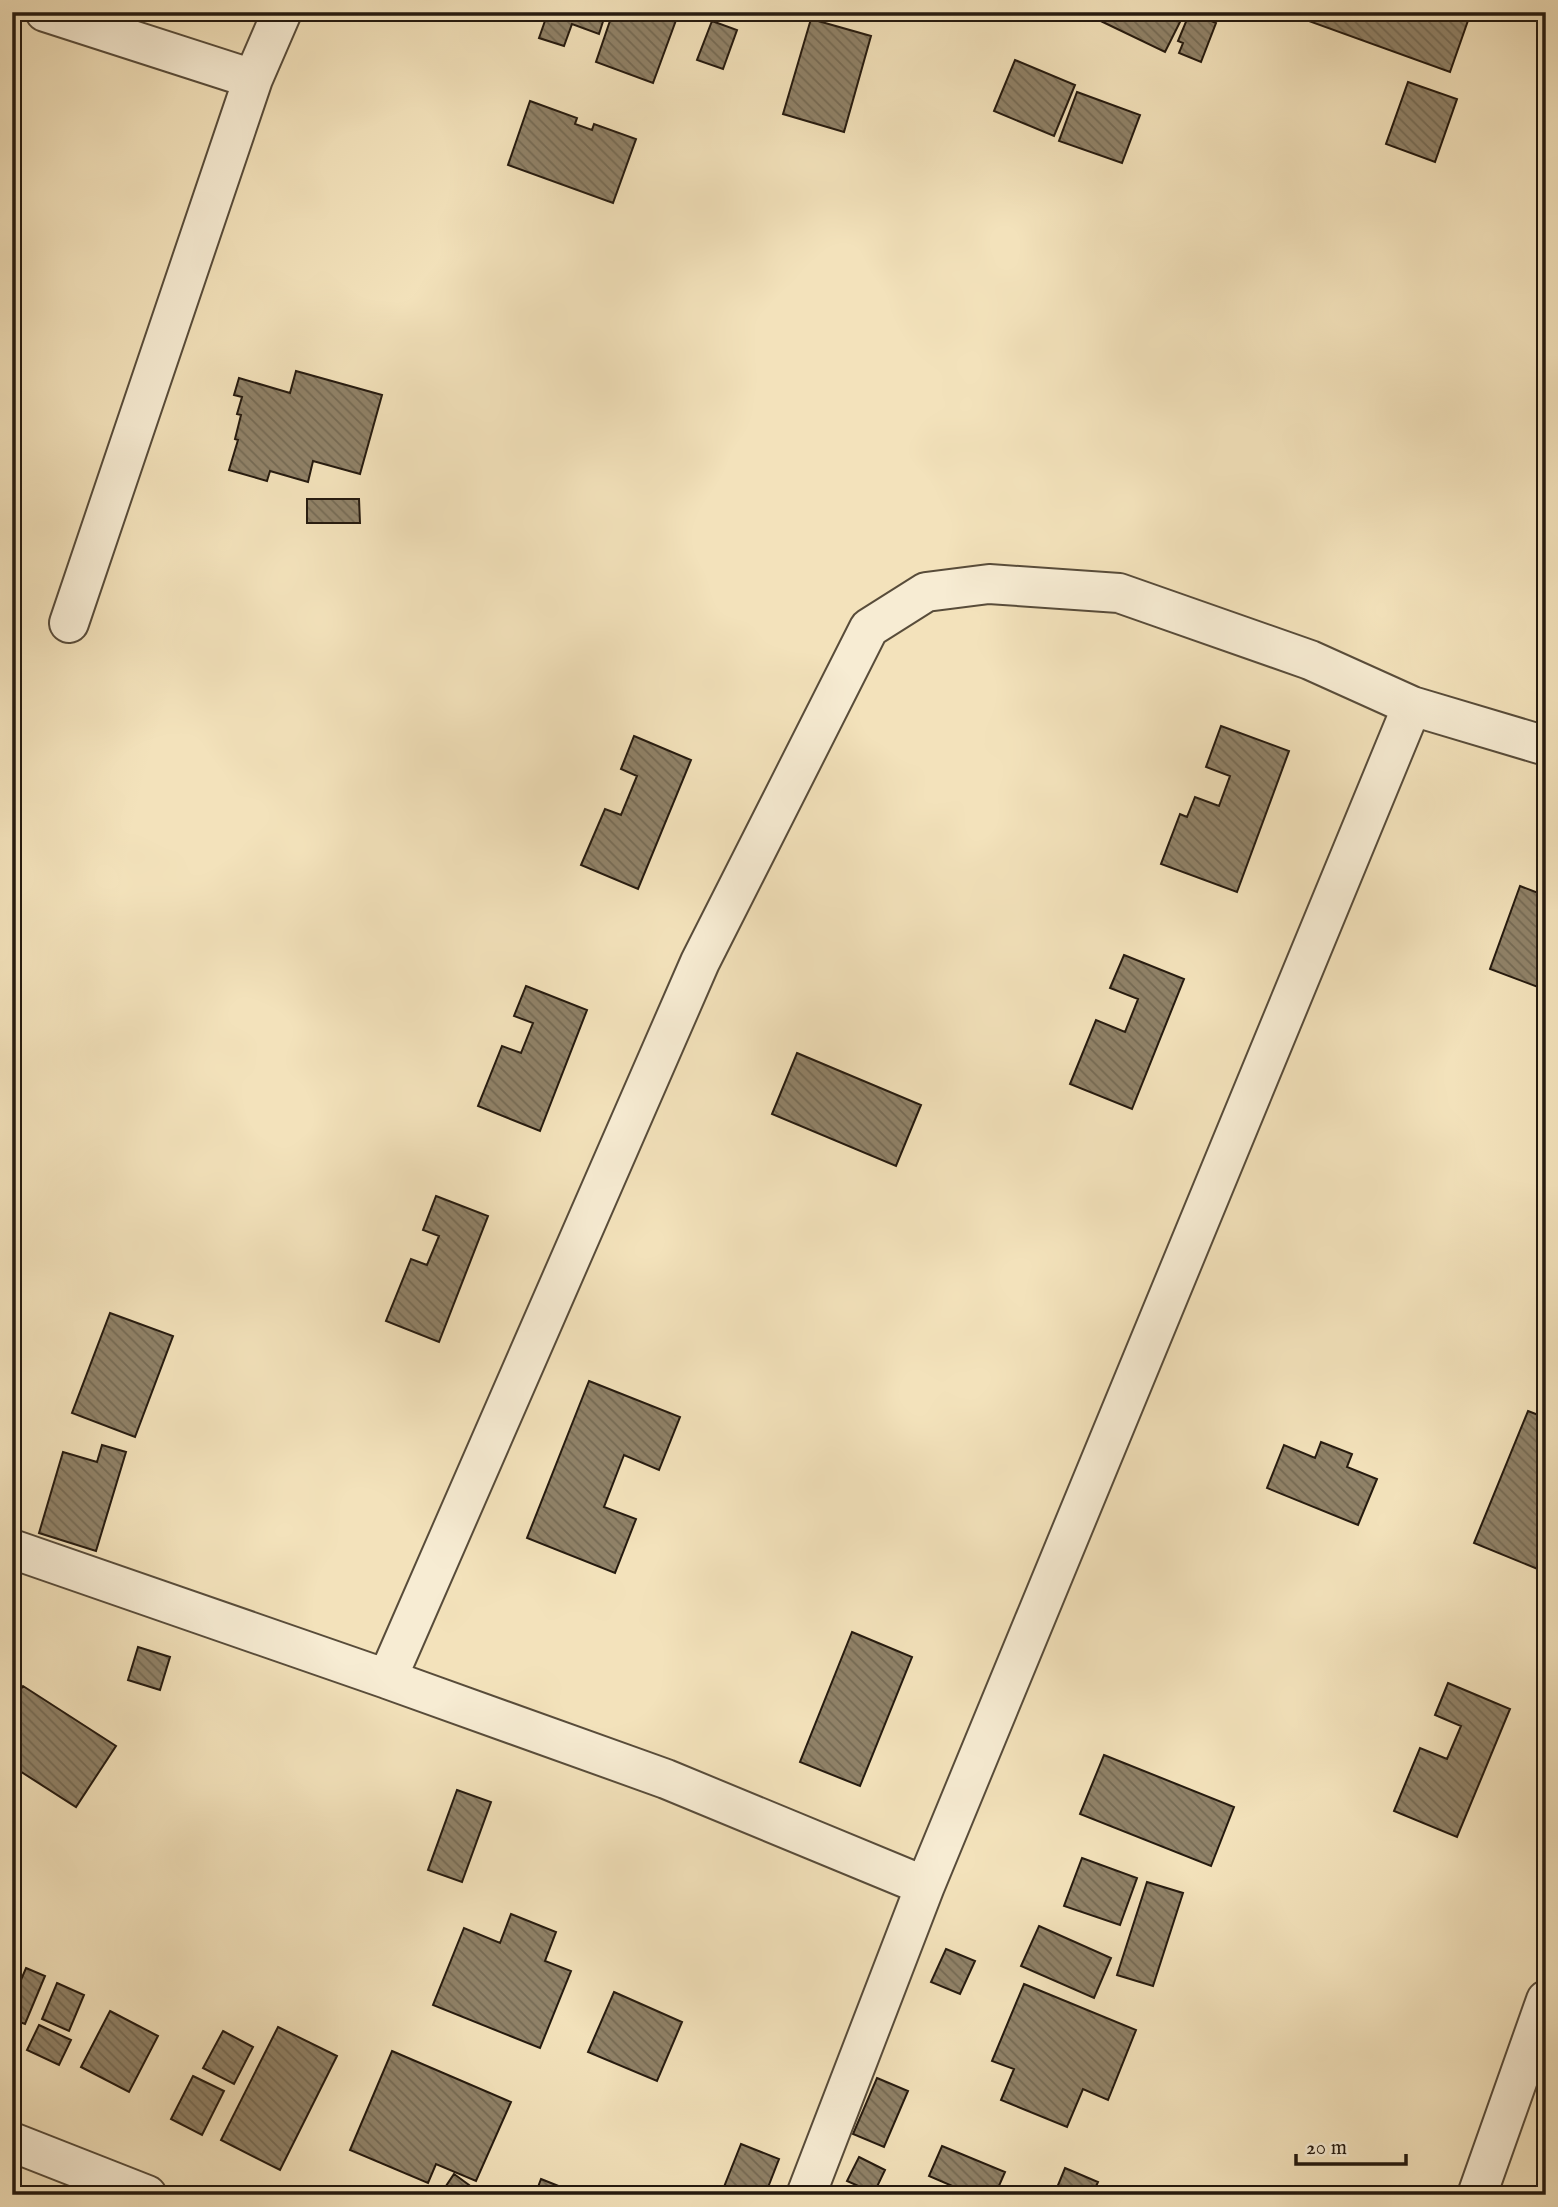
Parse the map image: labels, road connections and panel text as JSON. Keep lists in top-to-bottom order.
{
  "scale_bar": "20 m"
}
